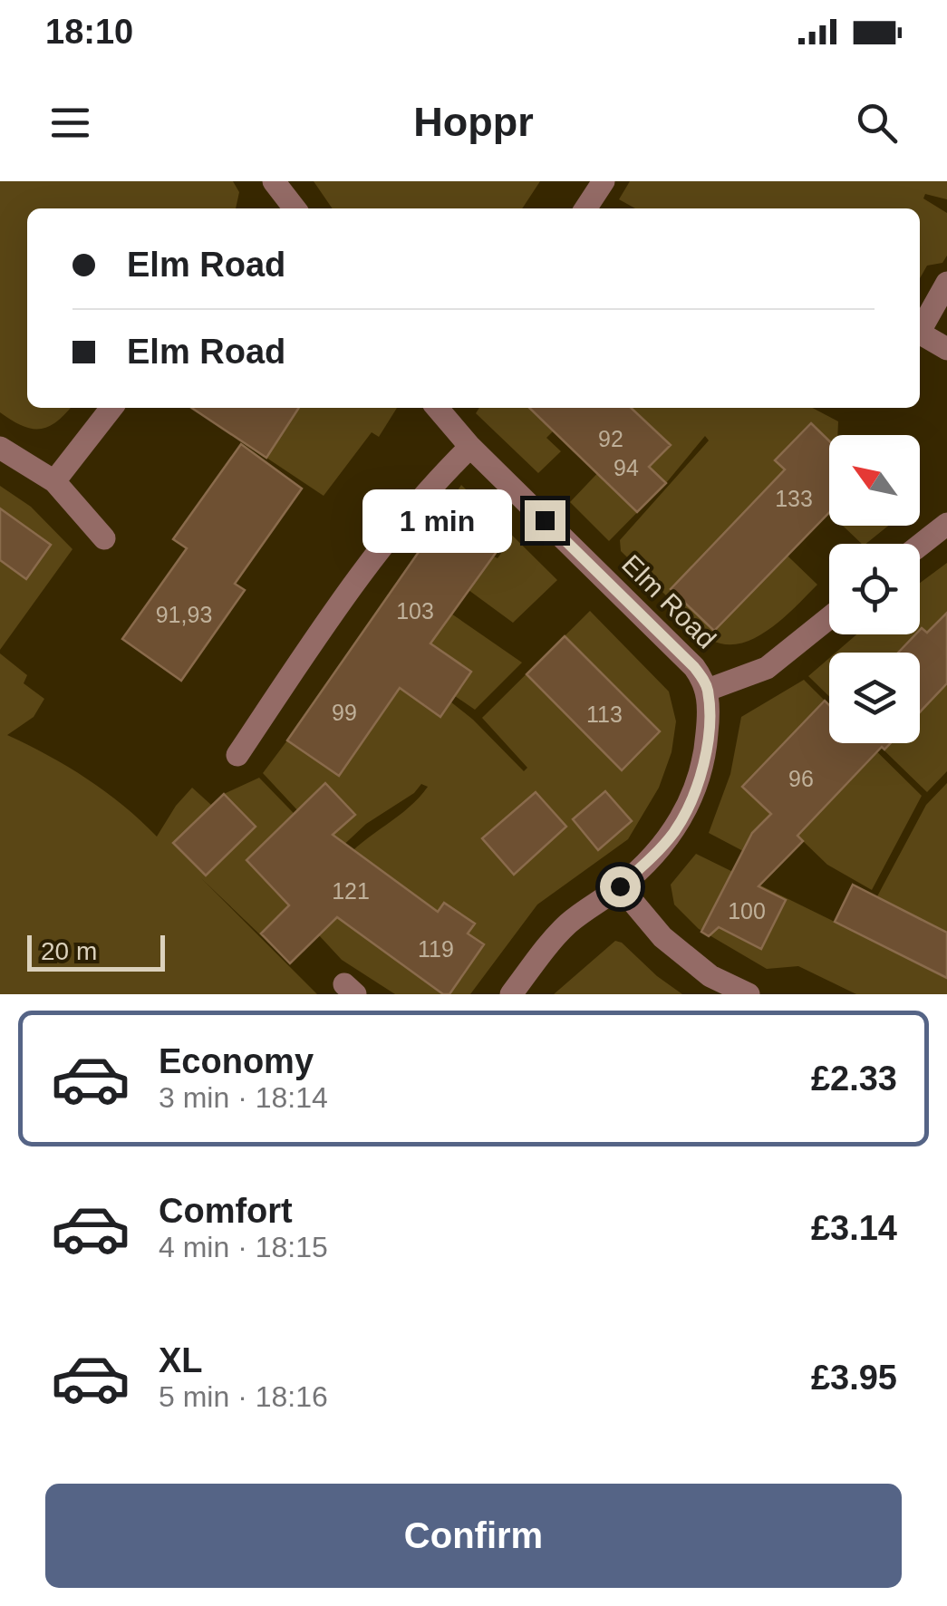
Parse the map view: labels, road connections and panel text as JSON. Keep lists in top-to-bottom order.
{
  "streets": {
    "street": ["Elm Road"]
  },
  "house_numbers": [
    "92",
    "94",
    "133",
    "103",
    "91,93",
    "99",
    "113",
    "96",
    "121",
    "100",
    "119"
  ],
  "scale_bar": "20 m",
  "north": "top left",
  "page": {
    "status": "18:10",
    "header": "Hoppr",
    "banner": ["Elm Road", "Elm Road"],
    "bubble": "1 min",
    "scale": "20 m",
    "list": [
      {
        "name": "Economy",
        "note": "3 min · 18:14",
        "value": "£2.33"
      },
      {
        "name": "Comfort",
        "note": "4 min · 18:15",
        "value": "£3.14"
      },
      {
        "name": "XL",
        "note": "5 min · 18:16",
        "value": "£3.95"
      }
    ],
    "buttons": "Confirm"
  }
}
